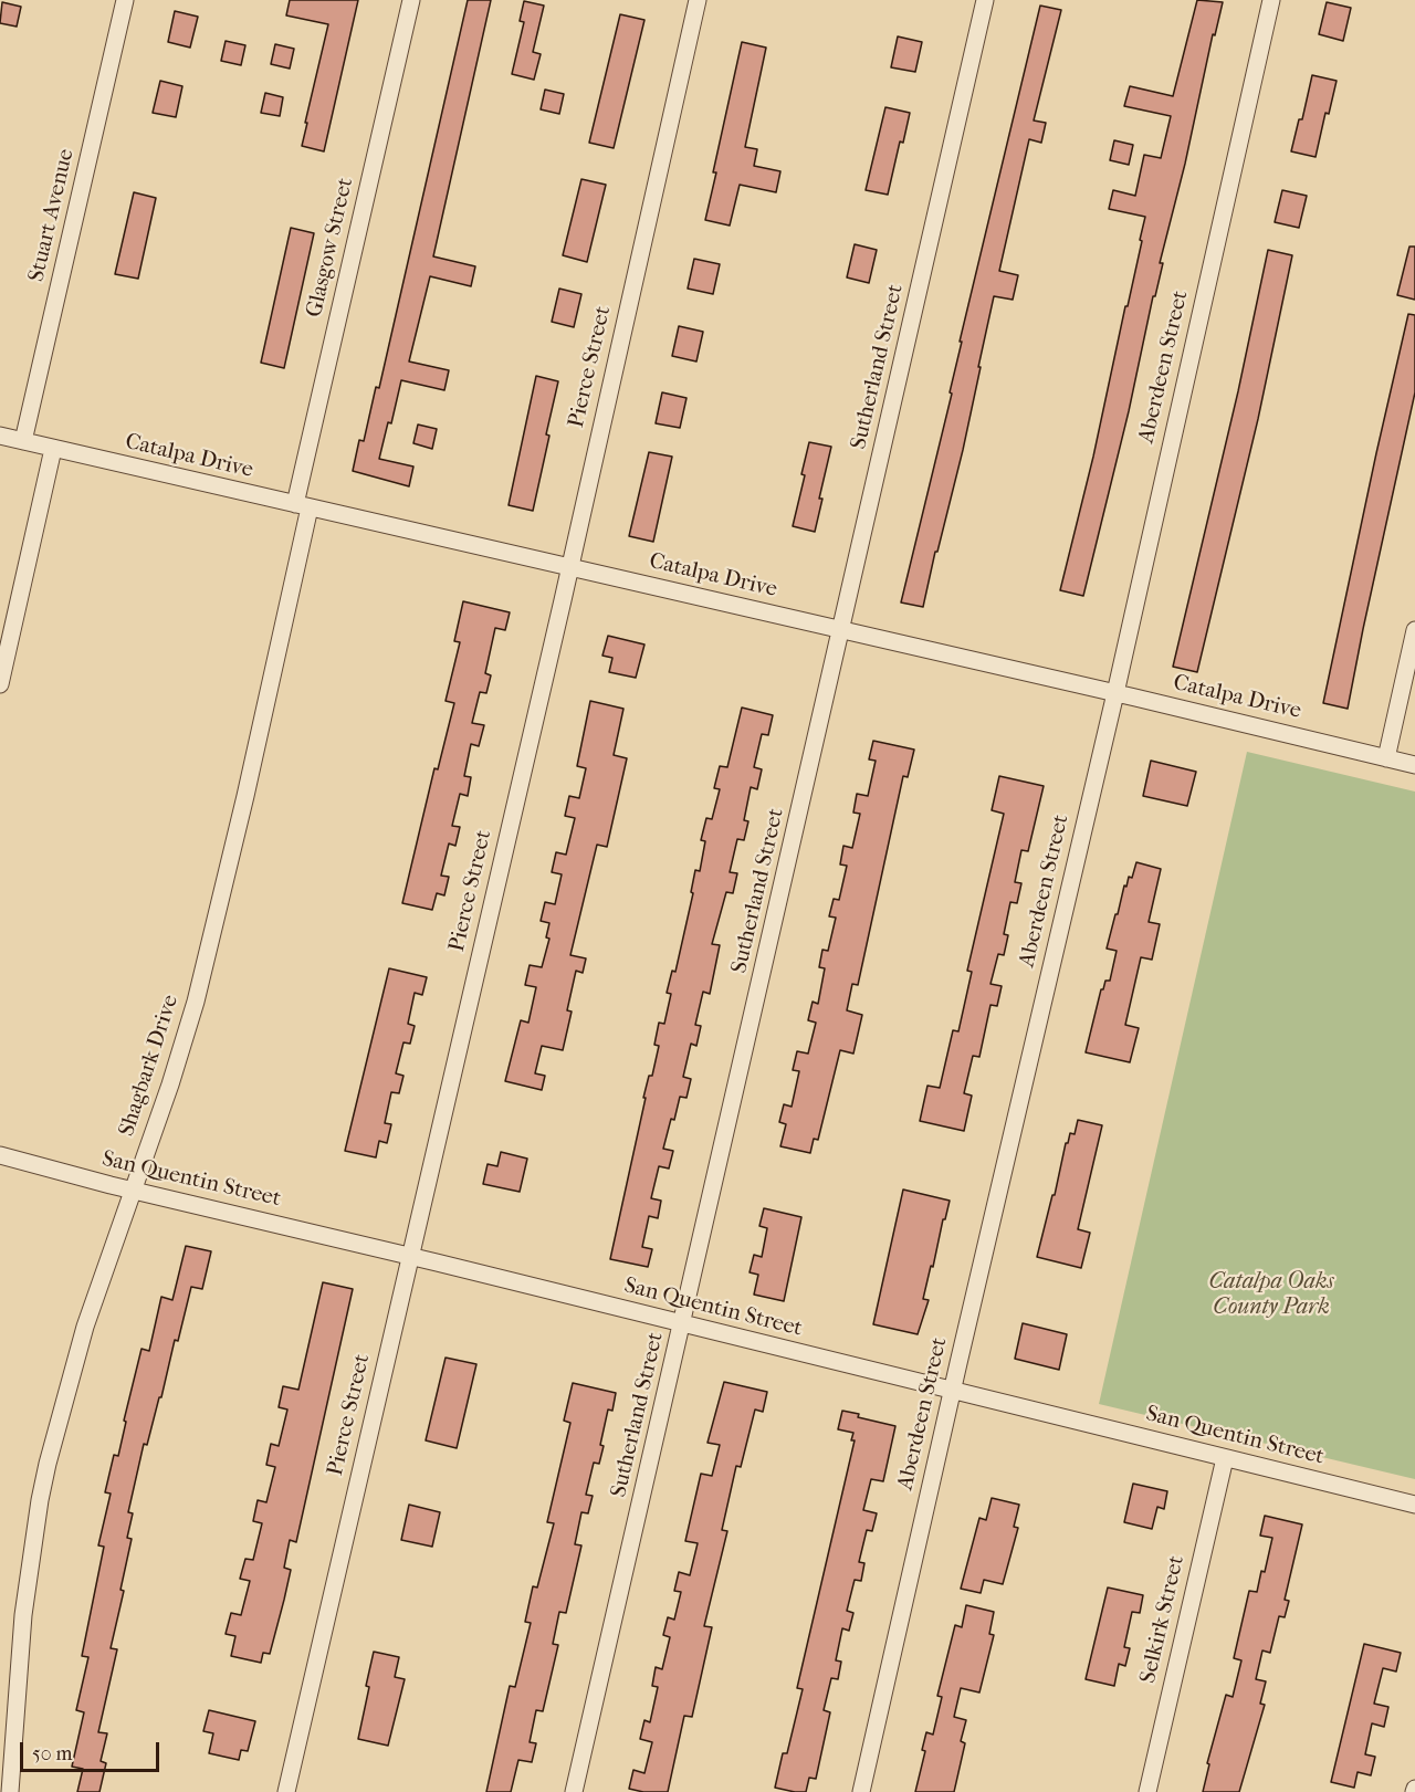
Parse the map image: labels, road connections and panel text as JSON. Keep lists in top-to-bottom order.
{
  "streets": {
    "street": [
      "Stuart Avenue",
      "Glasgow Street",
      "Pierce Street",
      "Sutherland Street",
      "Aberdeen Street",
      "Catalpa Drive",
      "Shagbark Drive",
      "San Quentin Street",
      "Selkirk Street"
    ]
  },
  "crossings": [
    ["Stuart Avenue", "Catalpa Drive"],
    ["Glasgow Street", "Catalpa Drive"],
    ["Glasgow Street", "Shagbark Drive"],
    ["Pierce Street", "Catalpa Drive"],
    ["Pierce Street", "San Quentin Street"],
    ["Sutherland Street", "Catalpa Drive"],
    ["Sutherland Street", "San Quentin Street"],
    ["Aberdeen Street", "Catalpa Drive"],
    ["Aberdeen Street", "San Quentin Street"],
    ["Catalpa Drive", "Shagbark Drive"],
    ["Shagbark Drive", "San Quentin Street"],
    ["San Quentin Street", "Selkirk Street"]
  ],
  "parks": ["Catalpa Oaks County Park"],
  "scale_bar": "50 m"
}
